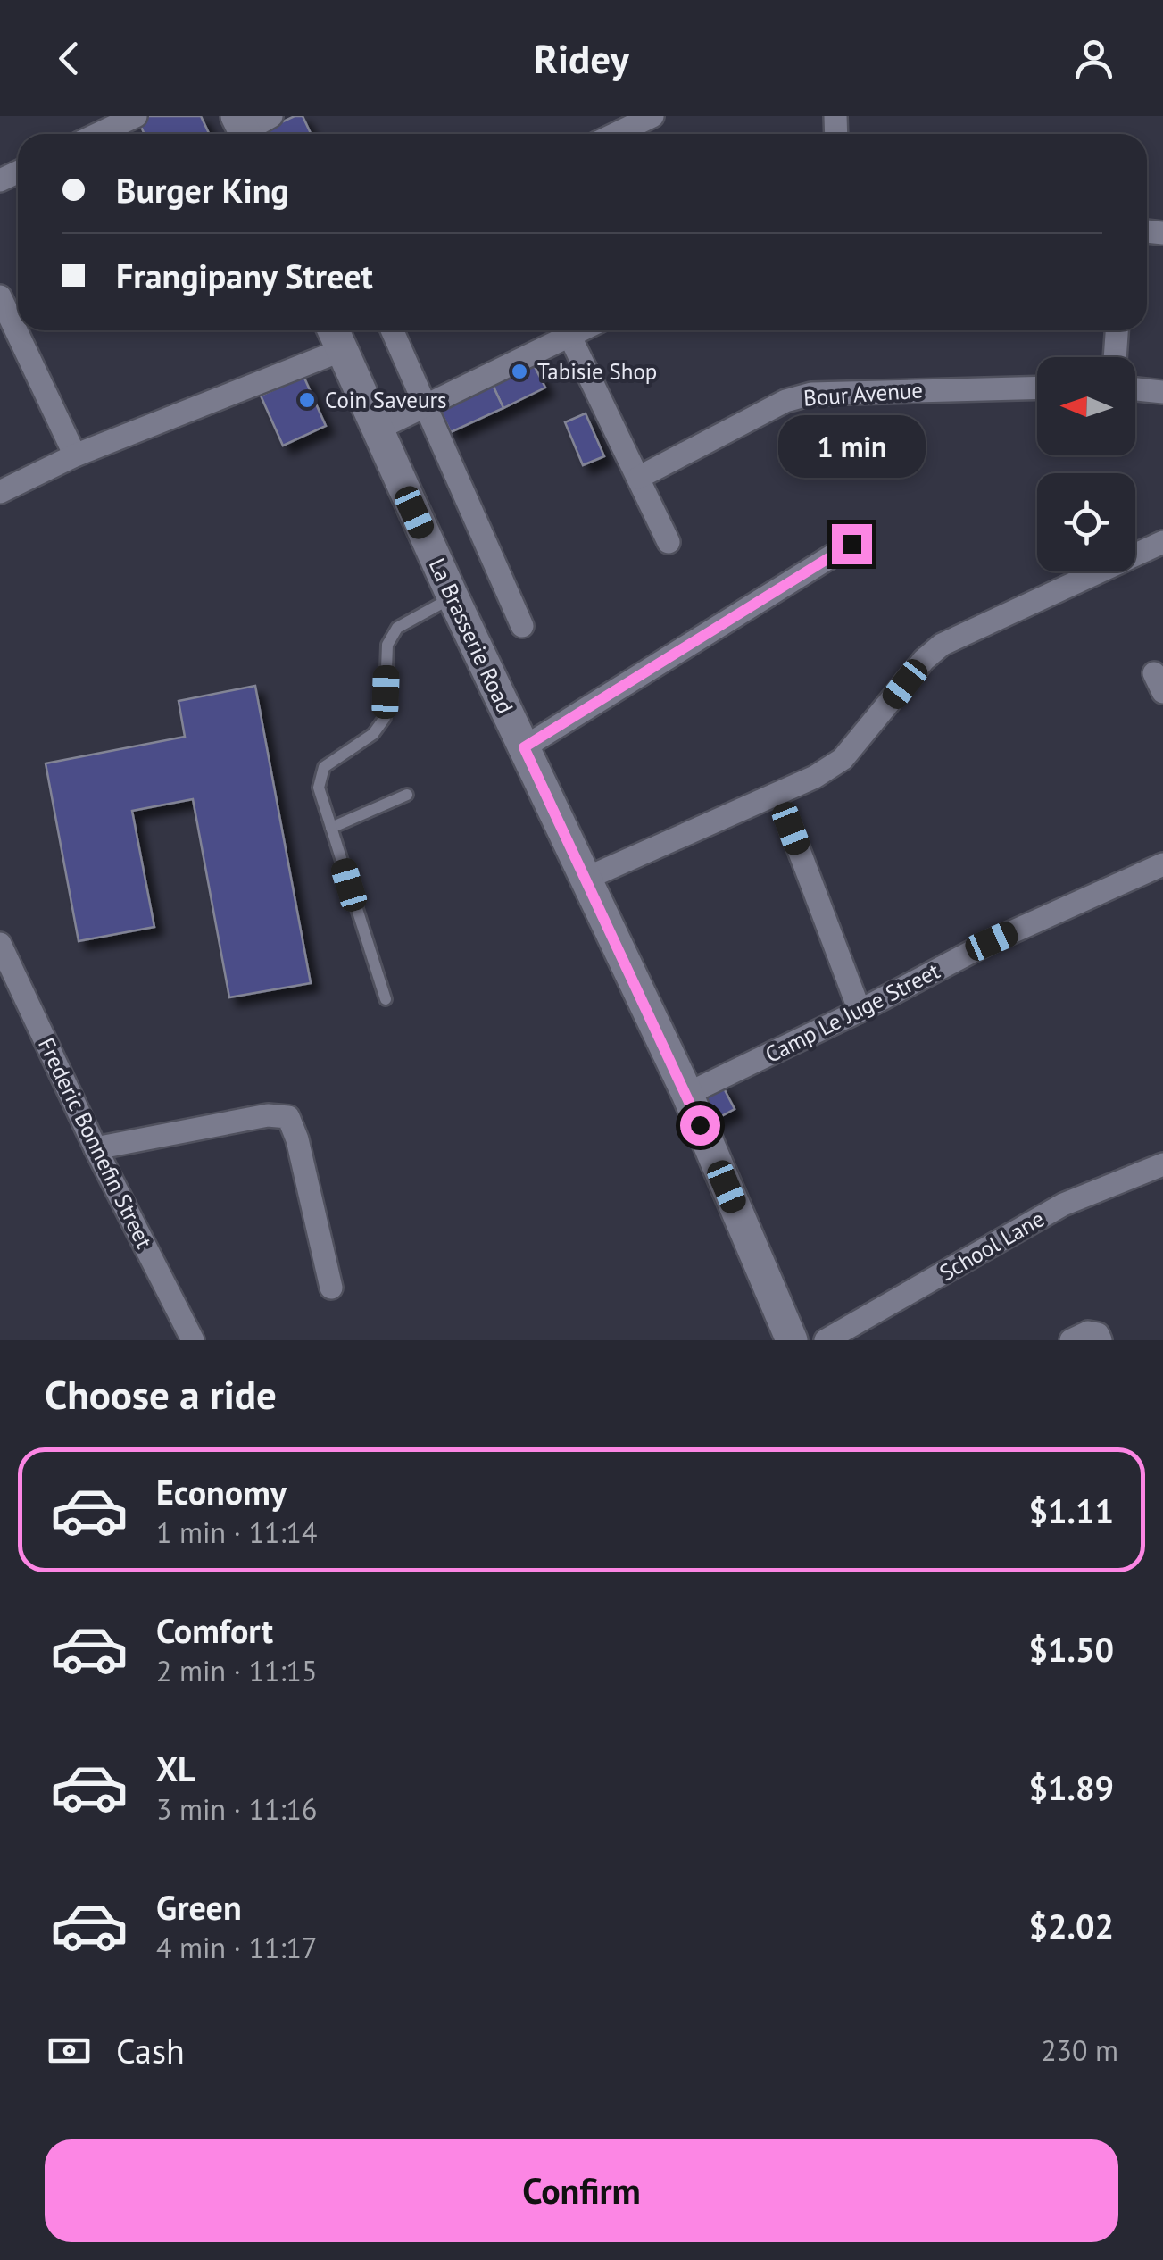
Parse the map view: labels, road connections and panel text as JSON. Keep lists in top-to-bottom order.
{
  "streets": {
    "main road": ["La Brasserie Road"],
    "street": [
      "Bour Avenue",
      "Camp Le Juge Street",
      "Frederic Bonnefin Street",
      "School Lane"
    ]
  },
  "crossings": [
    ["La Brasserie Road", "Camp Le Juge Street"]
  ],
  "places": ["Tabisie Shop", "Coin Saveurs"],
  "north": "left",
  "page": {
    "header": "Ridey",
    "banner": ["Burger King", "Frangipany Street"],
    "bubble": "1 min",
    "heading": "Choose a ride",
    "list": [
      {
        "name": "Economy",
        "note": "1 min · 11:14",
        "value": "$1.11"
      },
      {
        "name": "Comfort",
        "note": "2 min · 11:15",
        "value": "$1.50"
      },
      {
        "name": "XL",
        "note": "3 min · 11:16",
        "value": "$1.89"
      },
      {
        "name": "Green",
        "note": "4 min · 11:17",
        "value": "$2.02"
      }
    ],
    "pay": ["Cash", "230 m"],
    "buttons": "Confirm"
  }
}
